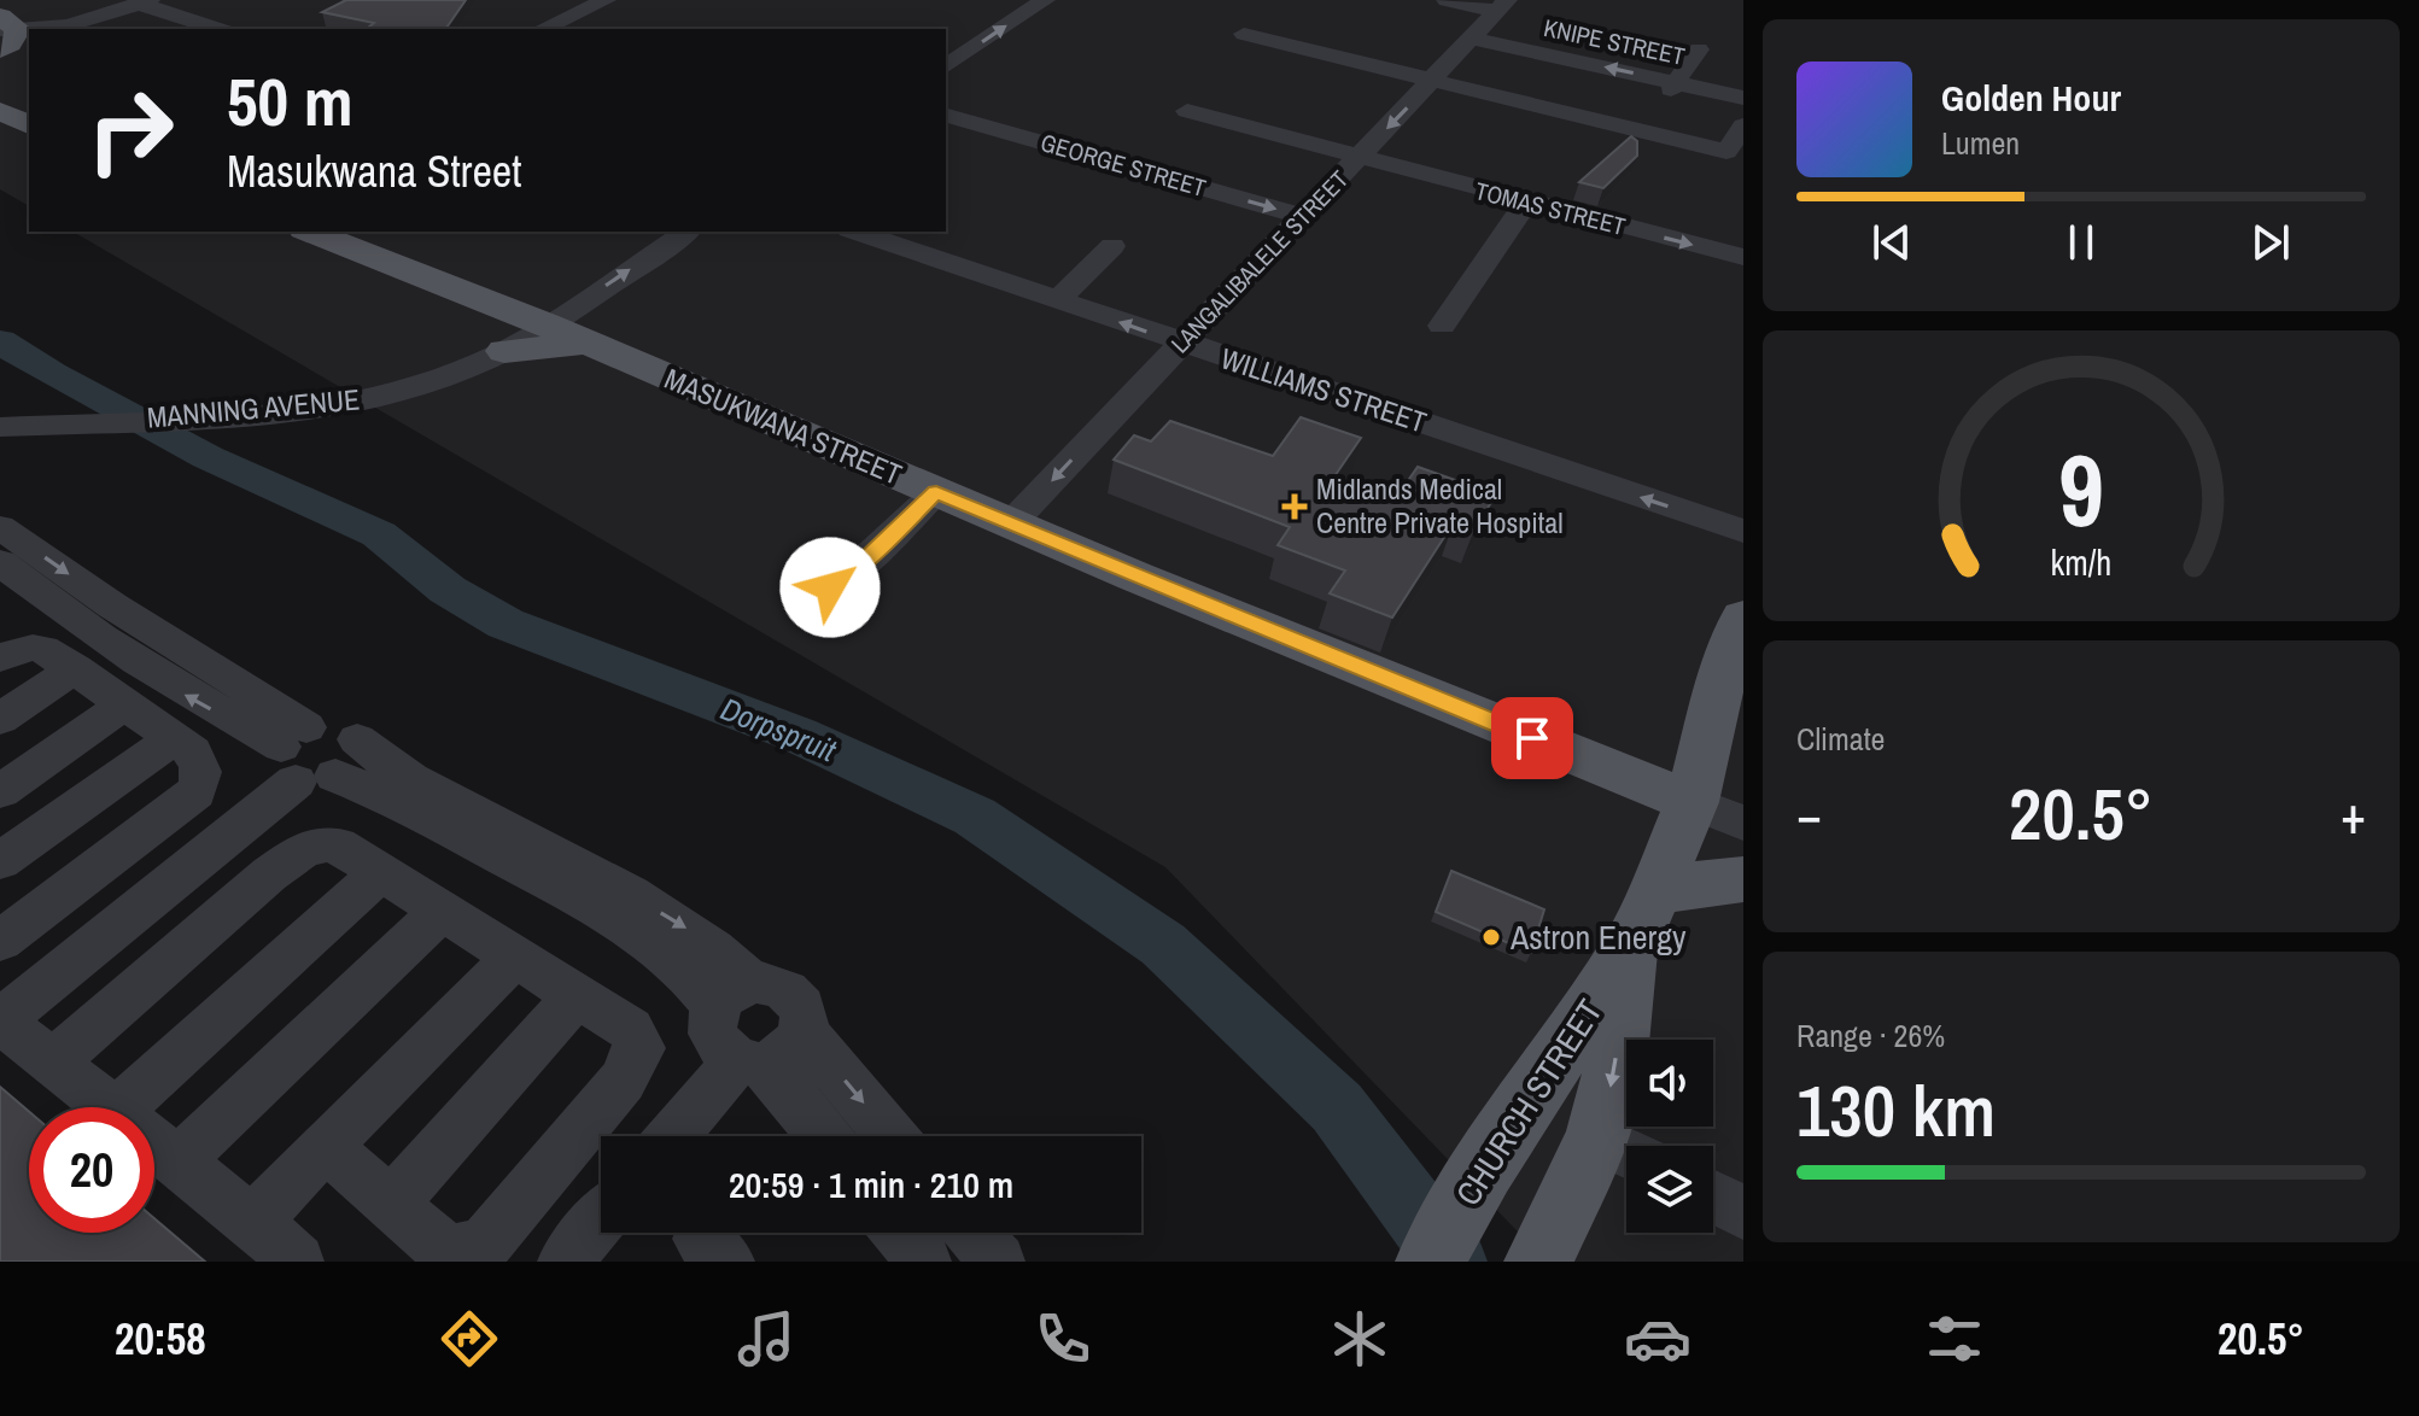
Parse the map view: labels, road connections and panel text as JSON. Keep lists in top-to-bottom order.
{
  "streets": {
    "main road": ["MASUKWANA STREET", "CHURCH STREET"],
    "street": [
      "KNIPE STREET",
      "GEORGE STREET",
      "TOMAS STREET",
      "LANGALIBALELE STREET",
      "WILLIAMS STREET",
      "MANNING AVENUE"
    ]
  },
  "crossings": [
    ["KNIPE STREET", "LANGALIBALELE STREET"],
    ["GEORGE STREET", "LANGALIBALELE STREET"],
    ["TOMAS STREET", "LANGALIBALELE STREET"],
    ["LANGALIBALELE STREET", "WILLIAMS STREET"],
    ["LANGALIBALELE STREET", "MASUKWANA STREET"],
    ["MANNING AVENUE", "MASUKWANA STREET"],
    ["MASUKWANA STREET", "CHURCH STREET"]
  ],
  "one_way": ["GEORGE STREET"],
  "water": ["Dorpspruit"],
  "places": {
    "health": ["Midlands Medical Centre Private Hospital"],
    "other": ["Astron Energy"]
  },
  "page": {
    "turn": ["50 m", "Masukwana Street"],
    "song": ["Golden Hour", "Lumen"],
    "tile": [
      "Climate",
      ["Range · 26%", "130 km"]
    ],
    "heat": ["−", "20.5°", "+"],
    "limit": "20",
    "trip": "20:59 · 1 min · 210 m",
    "tabs": ["20:58", "20.5°"],
    "gauge": ["9", "km/h"]
  }
}
